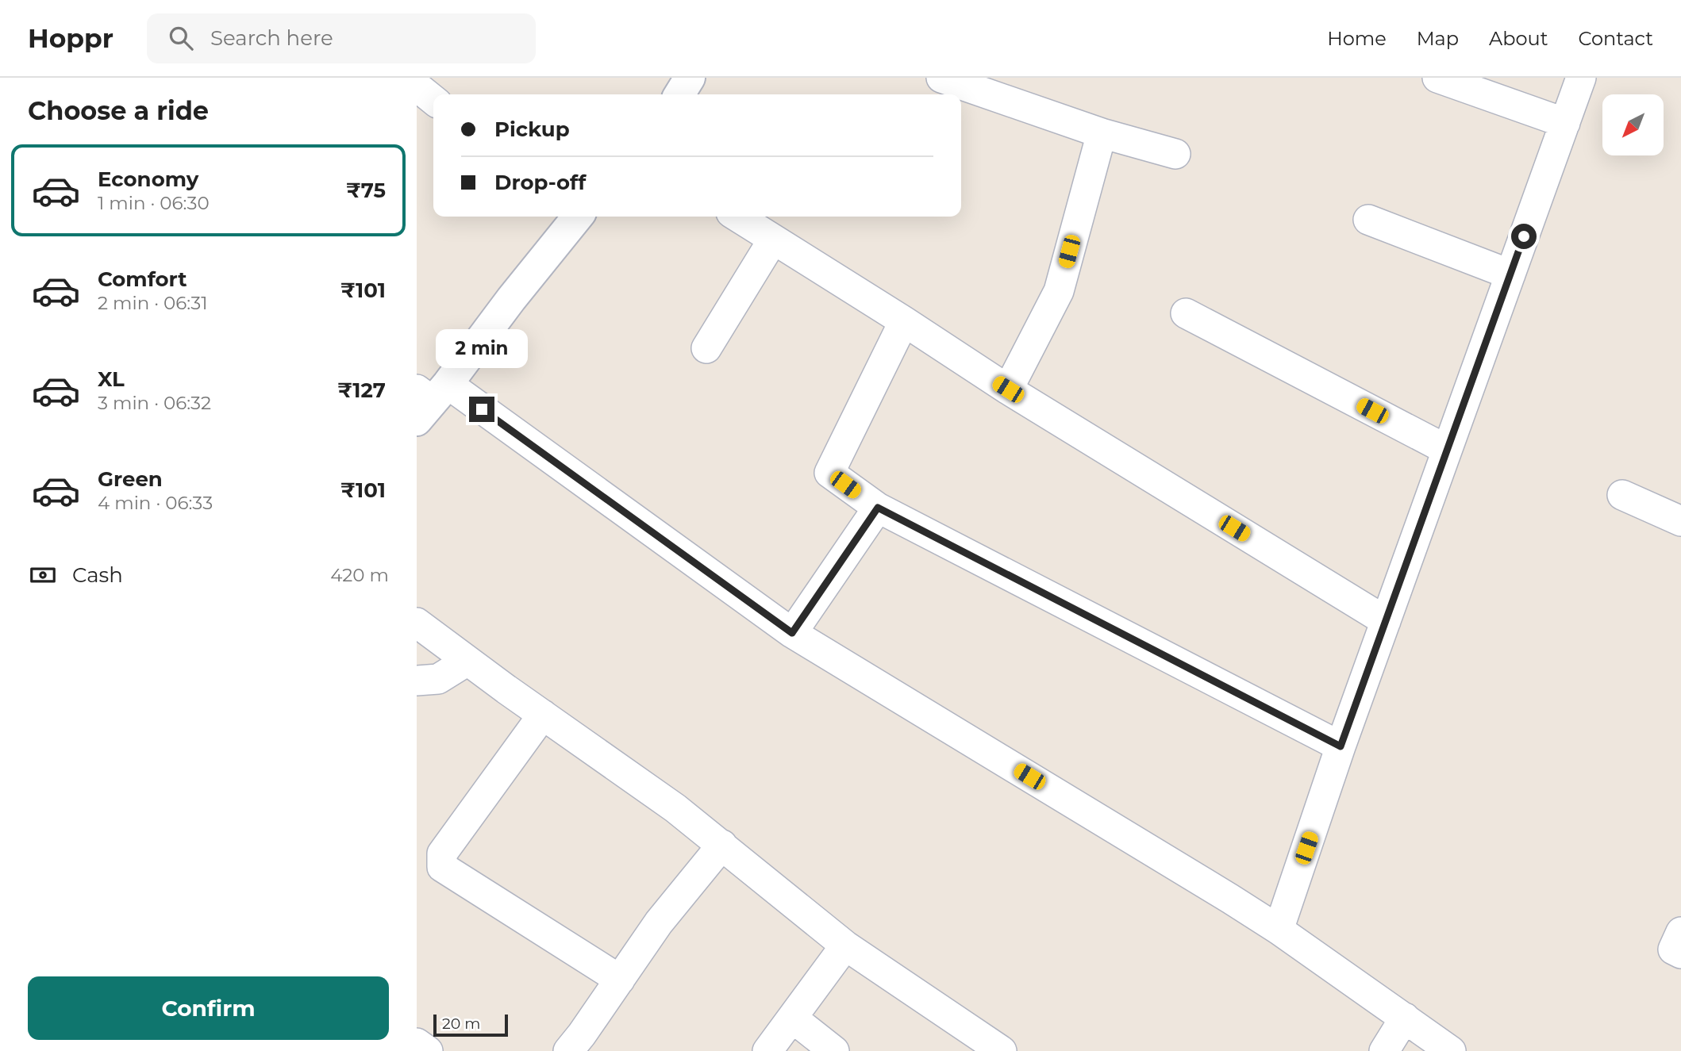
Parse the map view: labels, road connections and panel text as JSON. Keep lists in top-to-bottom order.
{
  "scale_bar": "20 m",
  "north": "bottom left",
  "page": {
    "header": "Hoppr",
    "search": "Search here",
    "nav": [
      "Home",
      "Map",
      "About",
      "Contact"
    ],
    "heading": "Choose a ride",
    "banner": ["Pickup", "Drop-off"],
    "list": [
      {
        "name": "Economy",
        "note": "1 min · 06:30",
        "value": "₹75"
      },
      {
        "name": "Comfort",
        "note": "2 min · 06:31",
        "value": "₹101"
      },
      {
        "name": "XL",
        "note": "3 min · 06:32",
        "value": "₹127"
      },
      {
        "name": "Green",
        "note": "4 min · 06:33",
        "value": "₹101"
      }
    ],
    "bubble": "2 min",
    "pay": ["Cash", "420 m"],
    "buttons": "Confirm",
    "scale": "20 m"
  }
}
